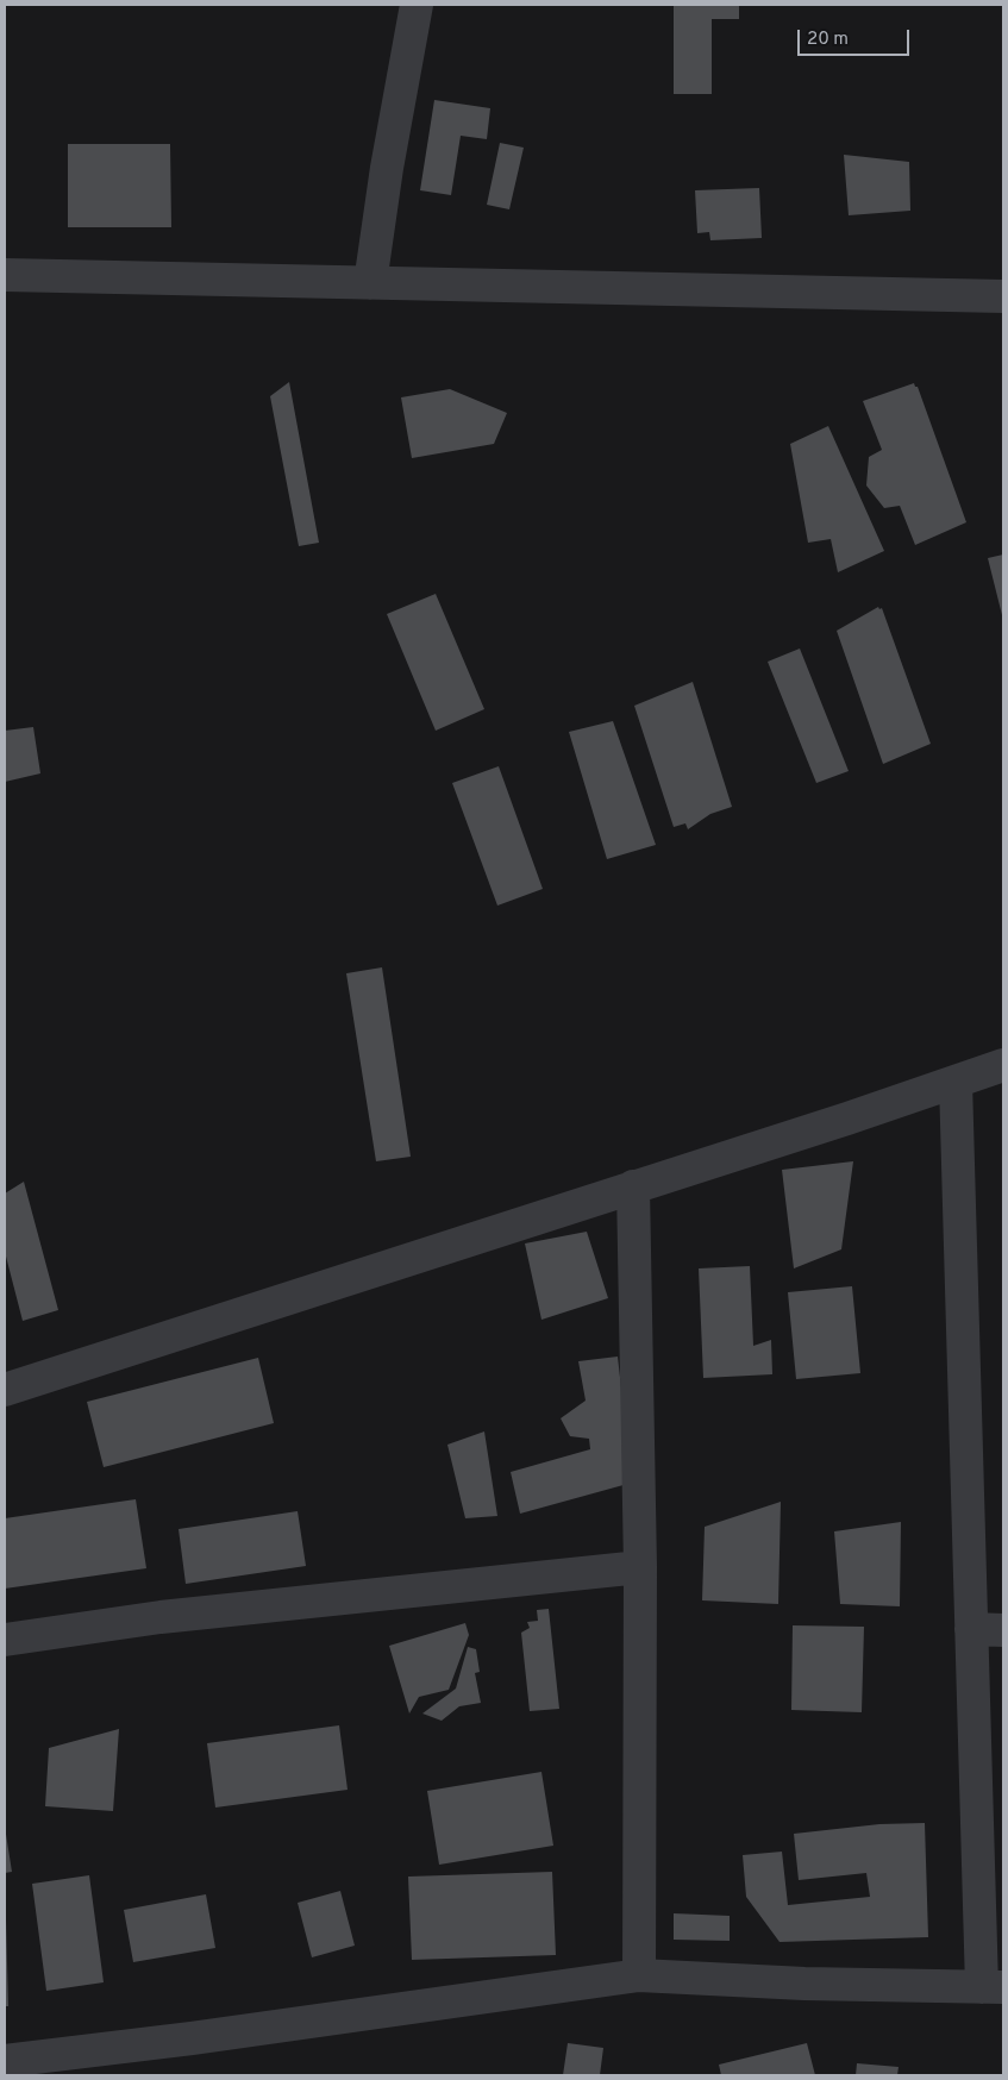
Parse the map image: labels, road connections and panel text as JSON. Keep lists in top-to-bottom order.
{
  "scale_bar": "20 m"
}
